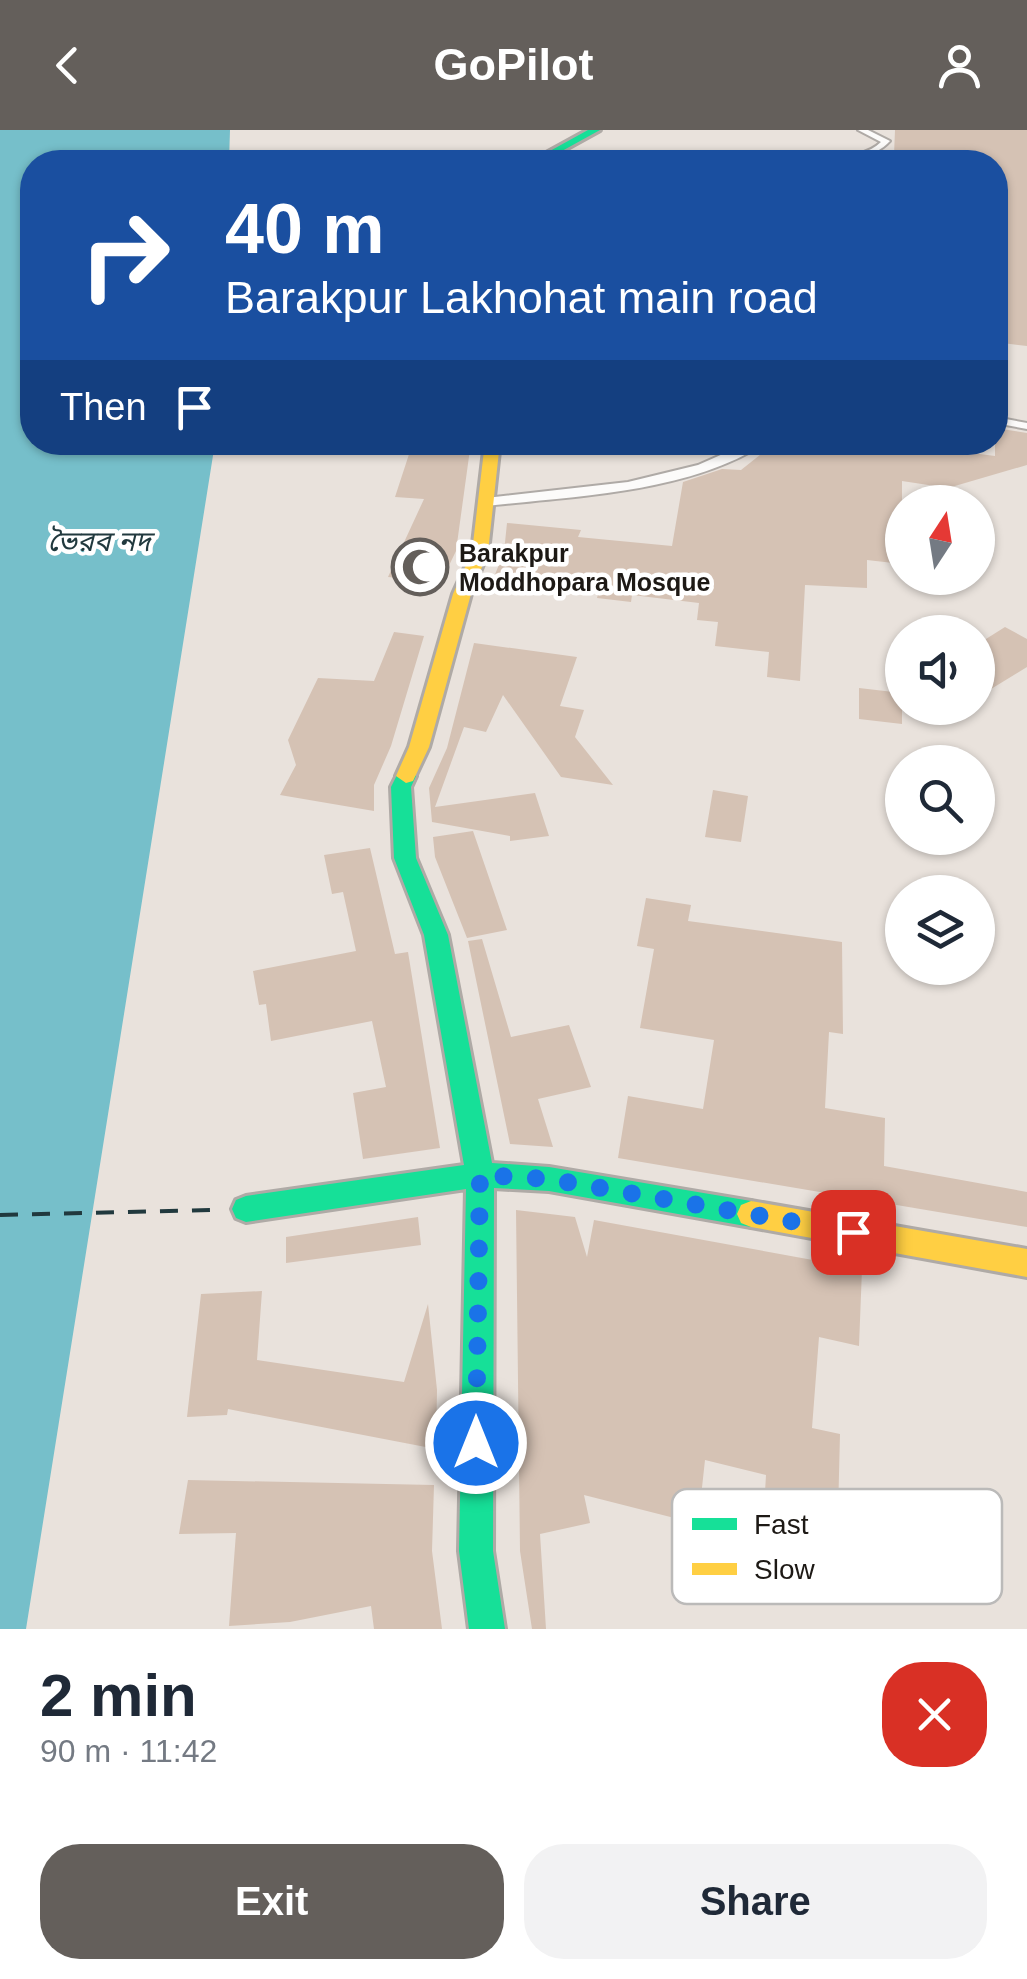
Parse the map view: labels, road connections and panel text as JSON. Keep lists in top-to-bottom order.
{
  "water": ["ভৈরব নদ"],
  "places": {
    "mosque": ["Barakpur Moddhopara Mosque"]
  },
  "legend": ["Fast", "Slow"],
  "north": "top",
  "page": {
    "header": "GoPilot",
    "turn": ["40 m", "Barakpur Lakhohat main road"],
    "then": "Then",
    "heading": ["2 min", "90 m · 11:42"],
    "buttons": ["Exit", "Share"]
  }
}
